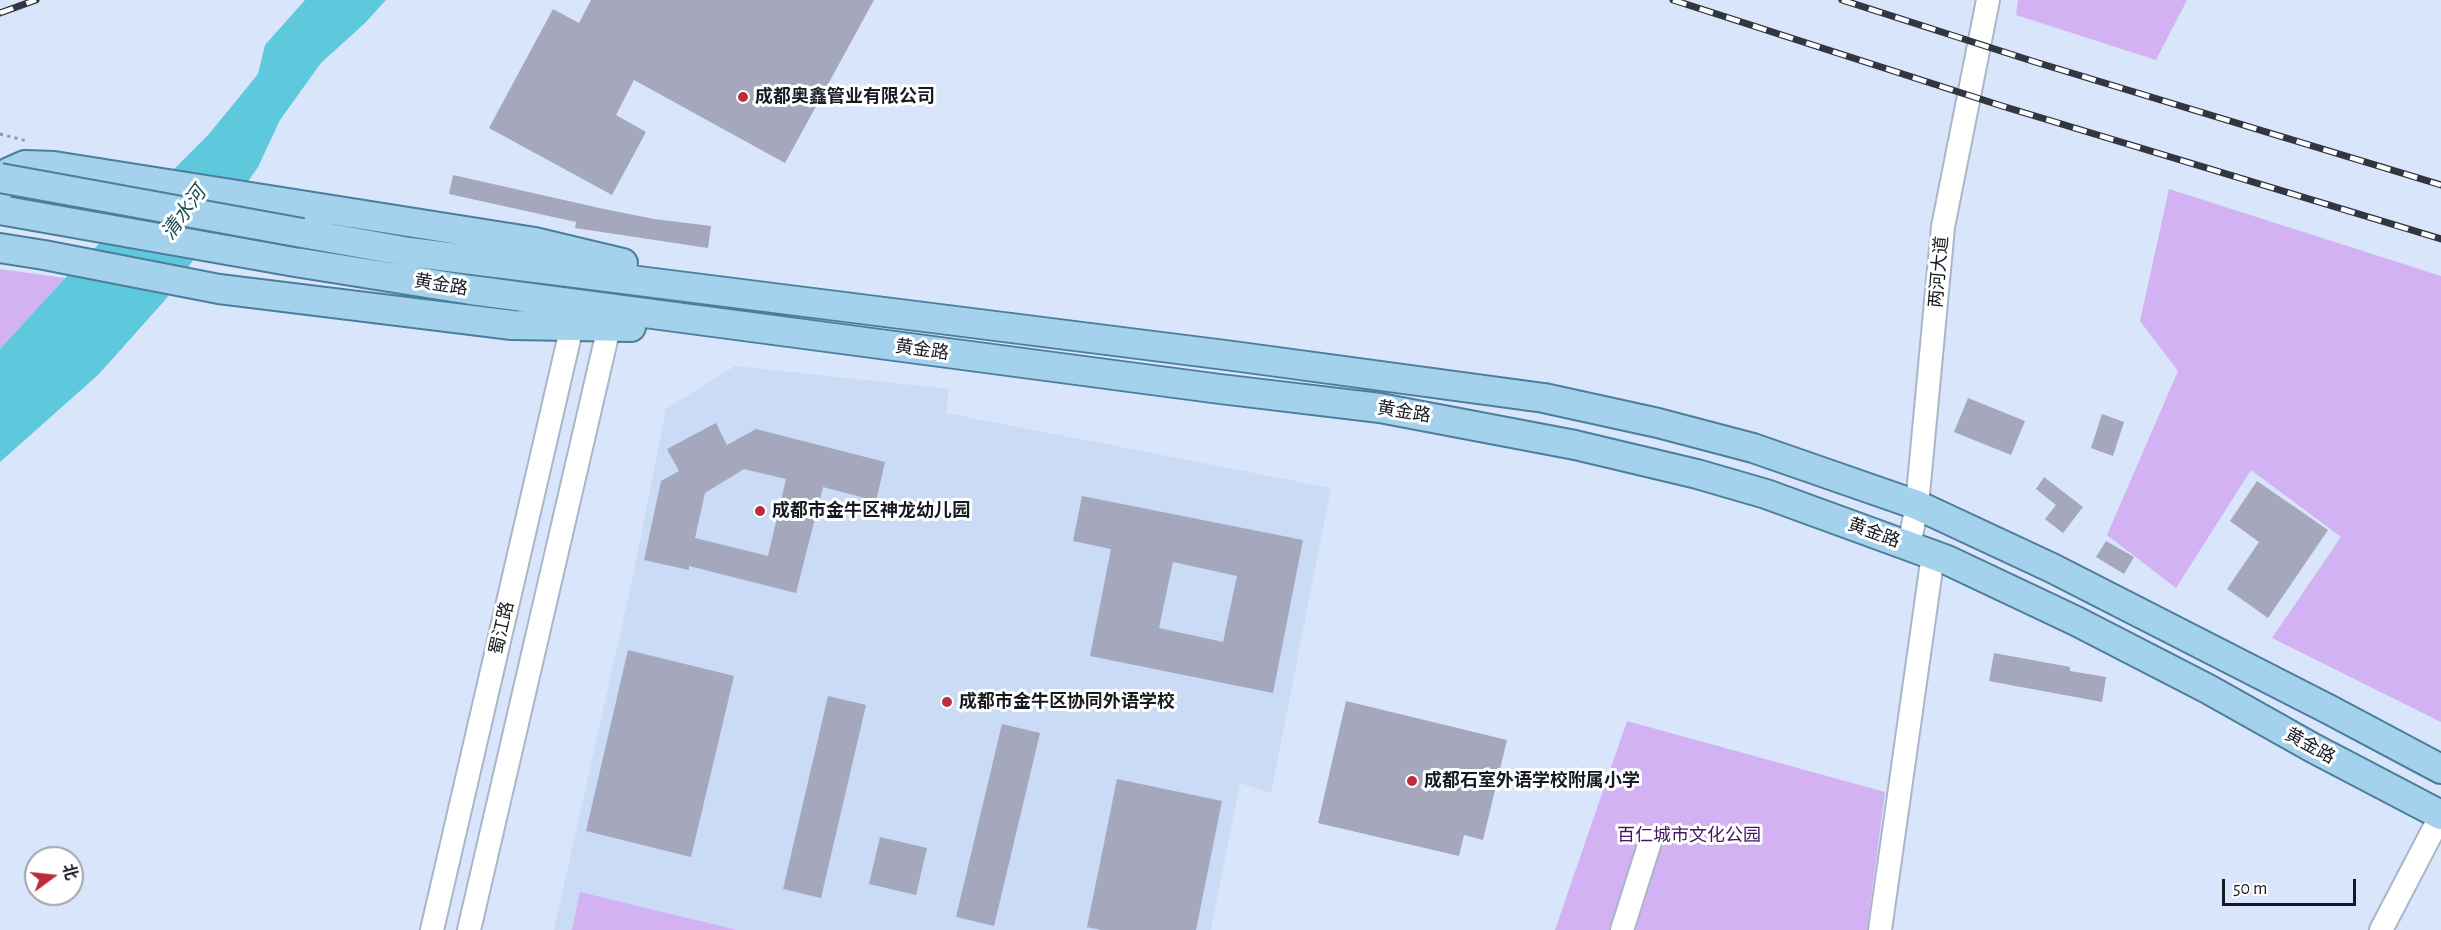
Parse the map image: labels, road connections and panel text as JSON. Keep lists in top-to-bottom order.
{
  "streets": {
    "main road": ["黄金路"],
    "street": ["两河大道", "蜀江路"]
  },
  "crossings": [
    ["两河大道", "黄金路"]
  ],
  "water": ["清水河"],
  "parks": ["百仁城市文化公园"],
  "places": [
    "成都奥鑫管业有限公司",
    "成都市金牛区神龙幼儿园",
    "成都市金牛区协同外语学校",
    "成都石室外语学校附属小学"
  ],
  "scale_bar": "50 m",
  "north": "right"
}
